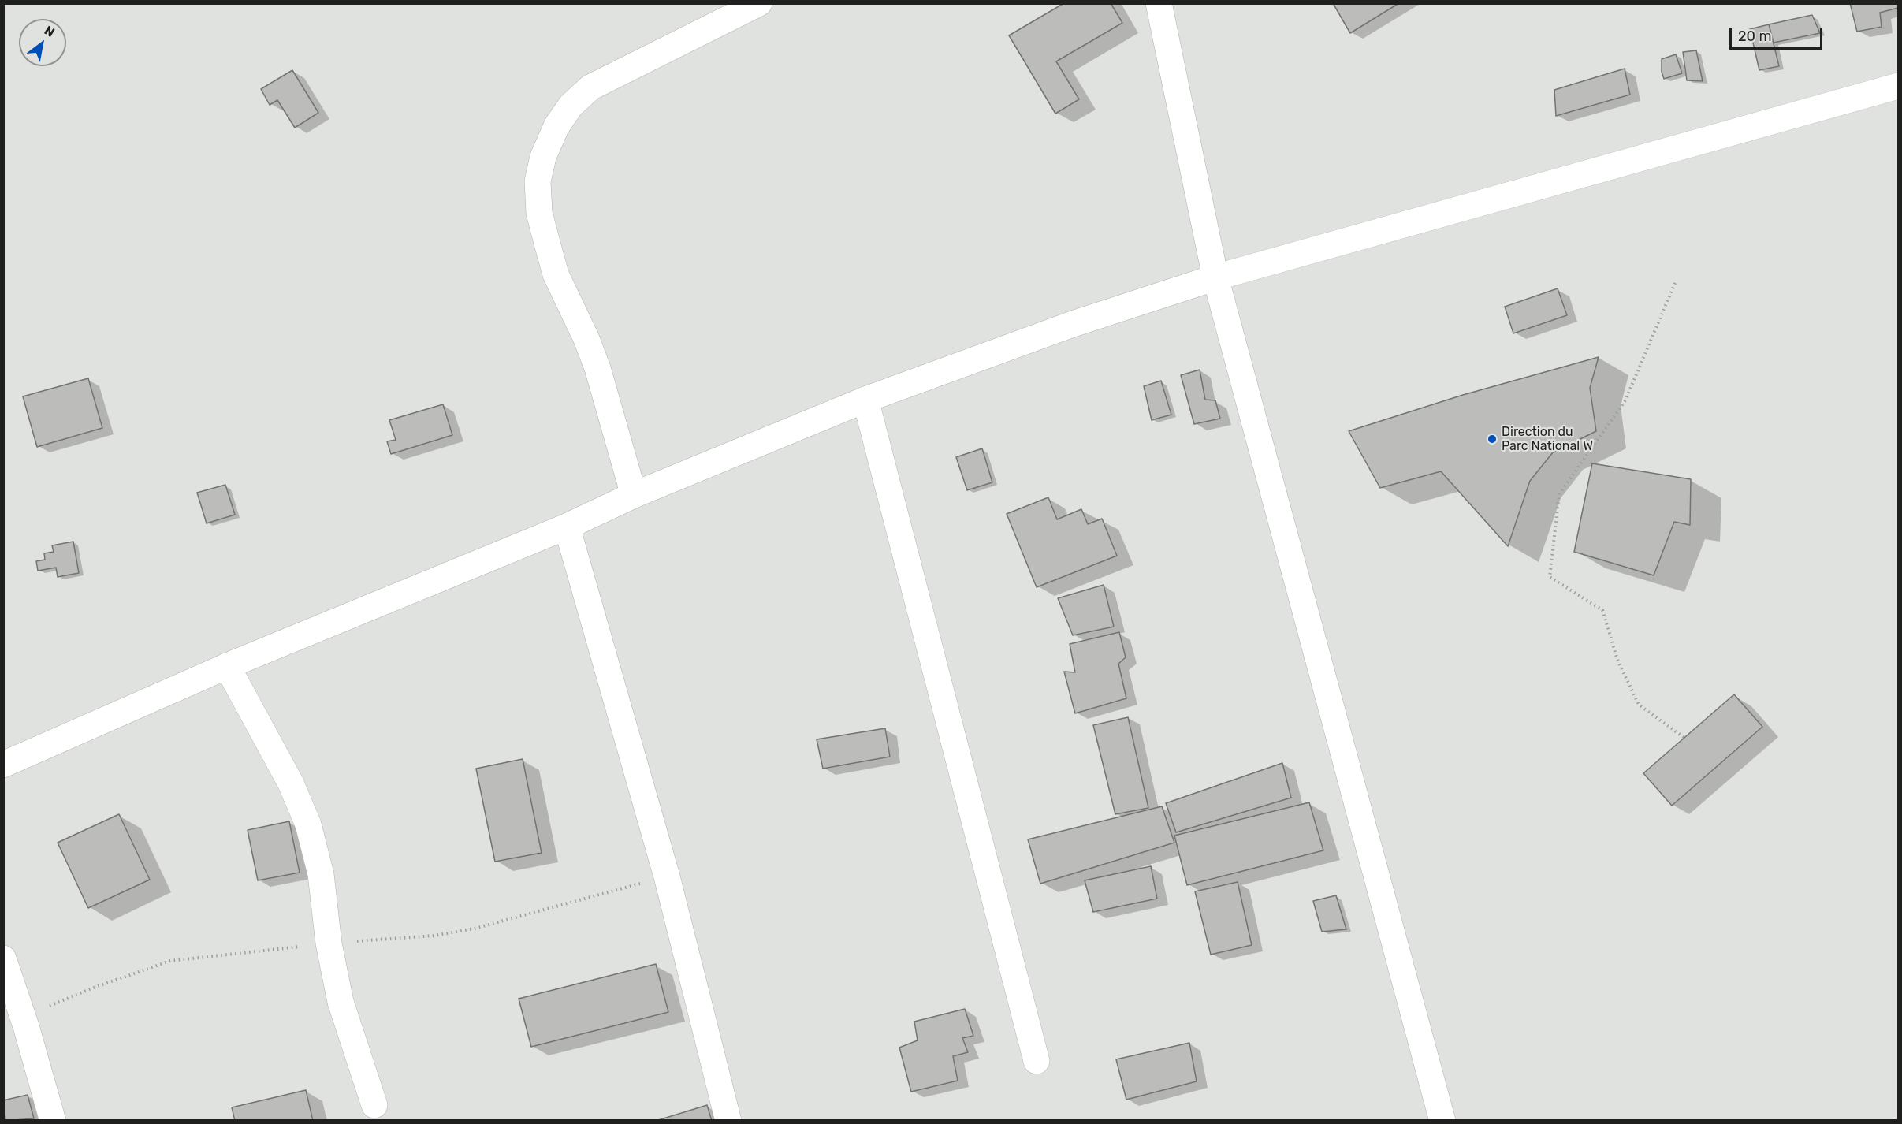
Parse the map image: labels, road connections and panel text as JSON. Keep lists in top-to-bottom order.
{
  "places": ["Direction du Parc National W"],
  "scale_bar": "20 m",
  "north": "top right"
}
